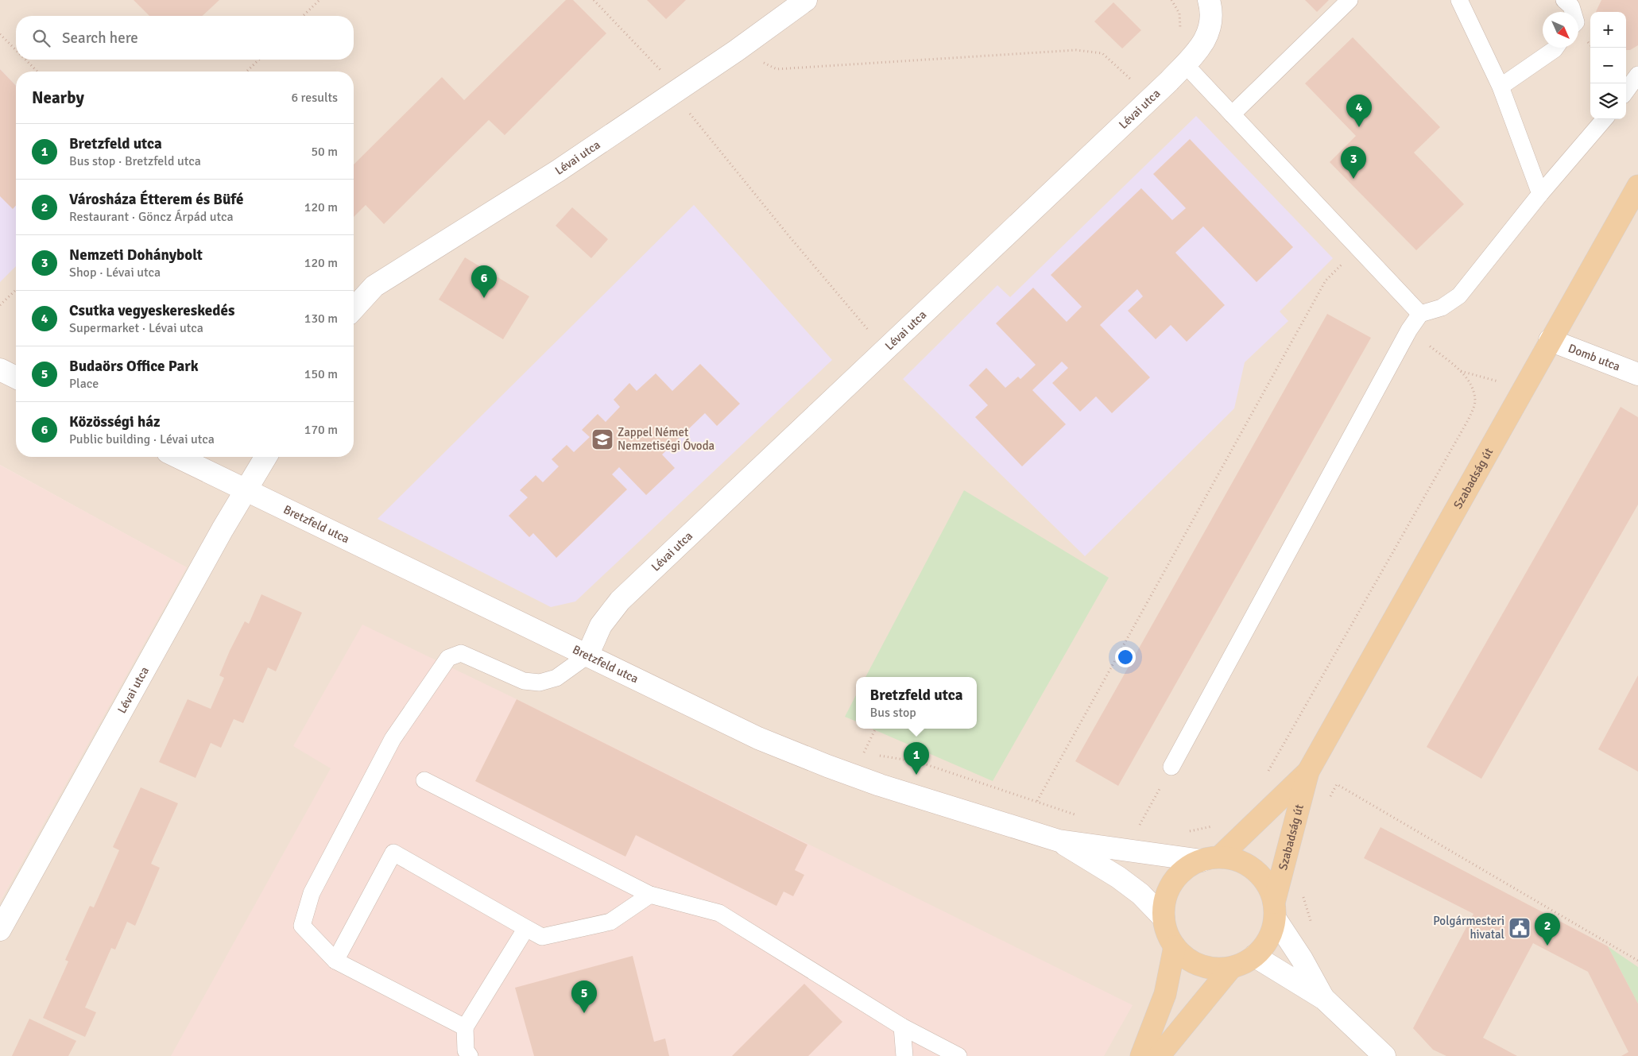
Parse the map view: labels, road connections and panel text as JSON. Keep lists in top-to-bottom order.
{
  "streets": {
    "main road": ["Szabadság út"],
    "street": ["Lévai utca", "Domb utca", "Bretzfeld utca"]
  },
  "crossings": [
    ["Lévai utca", "Bretzfeld utca"],
    ["Domb utca", "Szabadság út"],
    ["Szabadság út", "Bretzfeld utca"]
  ],
  "places": {
    "school or university": ["Zappel Német Nemzetiségi Óvoda"],
    "public building": ["Polgármesteri hivatal"]
  },
  "north": "bottom right",
  "page": {
    "map_buttons": ["+", "−"],
    "search": "Search here",
    "heading": ["Nearby", "6 results"],
    "pins": [
      "4",
      "3",
      "6",
      "1",
      "2",
      "5"
    ],
    "list": [
      {
        "mark": "1",
        "name": "Bretzfeld utca",
        "note": "Bus stop · Bretzfeld utca",
        "value": "50 m"
      },
      {
        "mark": "2",
        "name": "Városháza Étterem és Büfé",
        "note": "Restaurant · Göncz Árpád utca",
        "value": "120 m"
      },
      {
        "mark": "3",
        "name": "Nemzeti Dohánybolt",
        "note": "Shop · Lévai utca",
        "value": "120 m"
      },
      {
        "mark": "4",
        "name": "Csutka vegyeskereskedés",
        "note": "Supermarket · Lévai utca",
        "value": "130 m"
      },
      {
        "mark": "5",
        "name": "Budaörs Office Park",
        "note": "Place",
        "value": "150 m"
      },
      {
        "mark": "6",
        "name": "Közösségi ház",
        "note": "Public building · Lévai utca",
        "value": "170 m"
      }
    ],
    "popup": ["Bretzfeld utca", "Bus stop"]
  }
}
